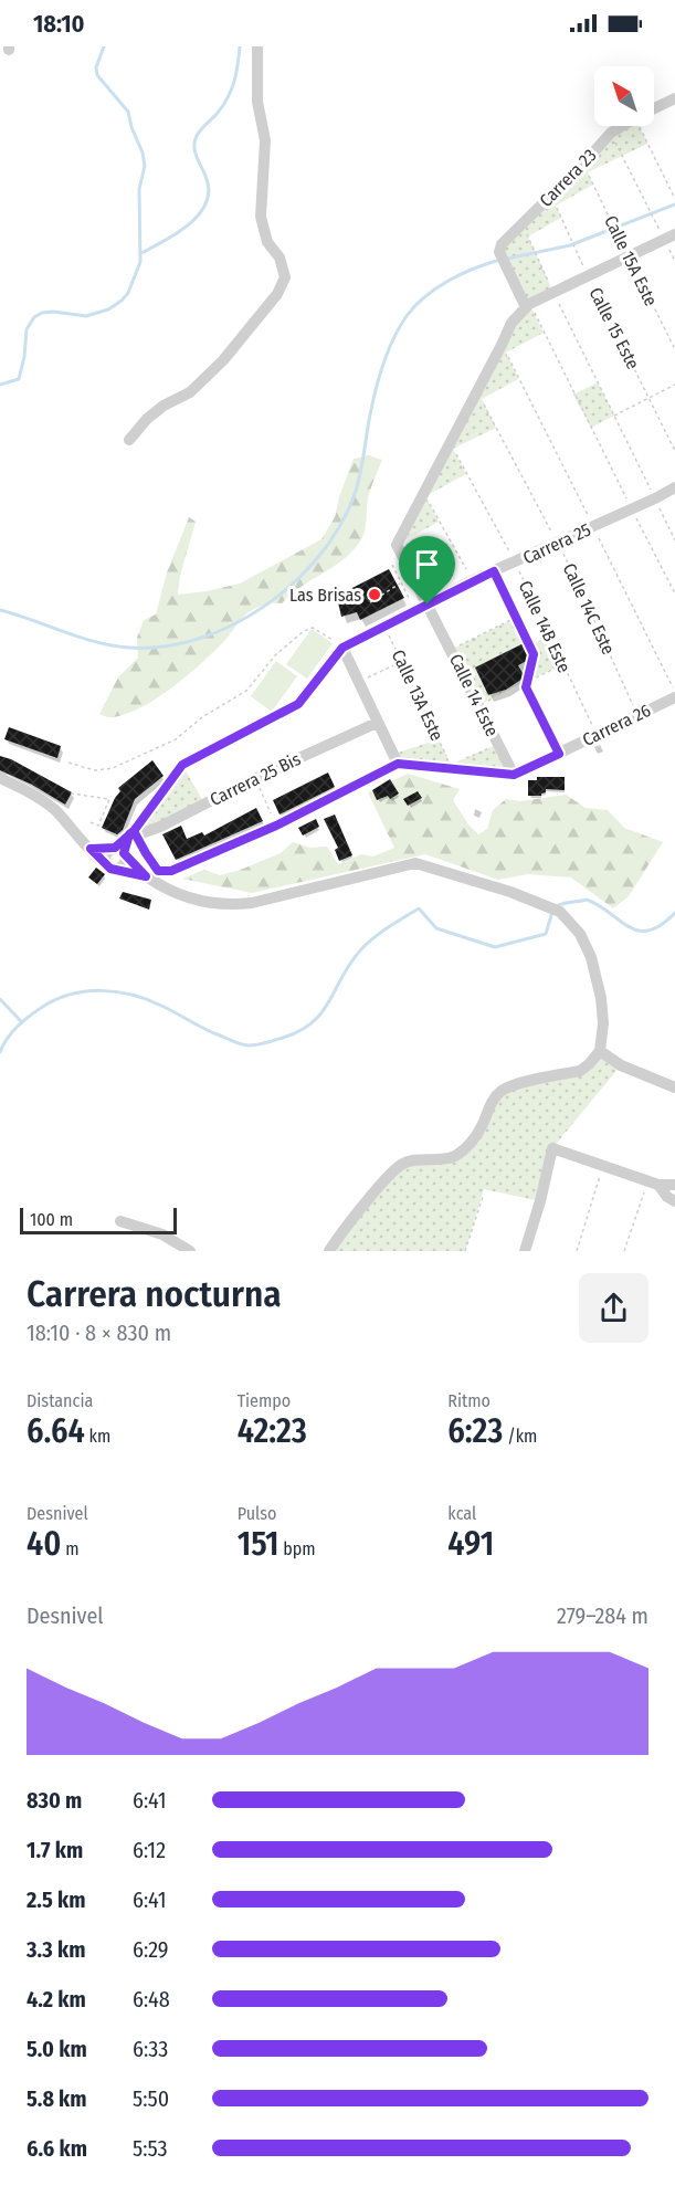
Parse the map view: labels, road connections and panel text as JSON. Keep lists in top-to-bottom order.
{
  "streets": {
    "street": [
      "Carrera 23",
      "Carrera 25",
      "Calle 14 Este",
      "Carrera 26",
      "Carrera 25 Bis"
    ],
    "path": [
      "Calle 15A Este",
      "Calle 15 Este",
      "Calle 14C Este",
      "Calle 14B Este",
      "Calle 13A Este"
    ]
  },
  "crossings": [
    ["Carrera 23", "Calle 14 Este"],
    ["Carrera 25", "Calle 14C Este"],
    ["Carrera 25", "Calle 14B Este"],
    ["Carrera 25", "Calle 13A Este"],
    ["Carrera 25", "Calle 14 Este"],
    ["Carrera 25", "Carrera 25 Bis"],
    ["Calle 14C Este", "Carrera 26"],
    ["Calle 14B Este", "Carrera 26"],
    ["Calle 14 Este", "Carrera 26"]
  ],
  "places": ["Las Brisas"],
  "scale_bar": "100 m",
  "north": "top left",
  "page": {
    "status": "18:10",
    "scale": "100 m",
    "heading": ["Carrera nocturna", "18:10 · 8 × 830 m"],
    "stats": [
      ["Distancia", "6.64 km"],
      ["Tiempo", "42:23"],
      ["Ritmo", "6:23 /km"],
      ["Desnivel", "40 m"],
      ["Pulso", "151 bpm"],
      ["kcal", "491"]
    ],
    "chart": ["Desnivel", "279–284 m"],
    "list": [
      {
        "name": "830 m",
        "note": "6:41"
      },
      {
        "name": "1.7 km",
        "note": "6:12"
      },
      {
        "name": "2.5 km",
        "note": "6:41"
      },
      {
        "name": "3.3 km",
        "note": "6:29"
      },
      {
        "name": "4.2 km",
        "note": "6:48"
      },
      {
        "name": "5.0 km",
        "note": "6:33"
      },
      {
        "name": "5.8 km",
        "note": "5:50"
      },
      {
        "name": "6.6 km",
        "note": "5:53"
      }
    ]
  }
}
